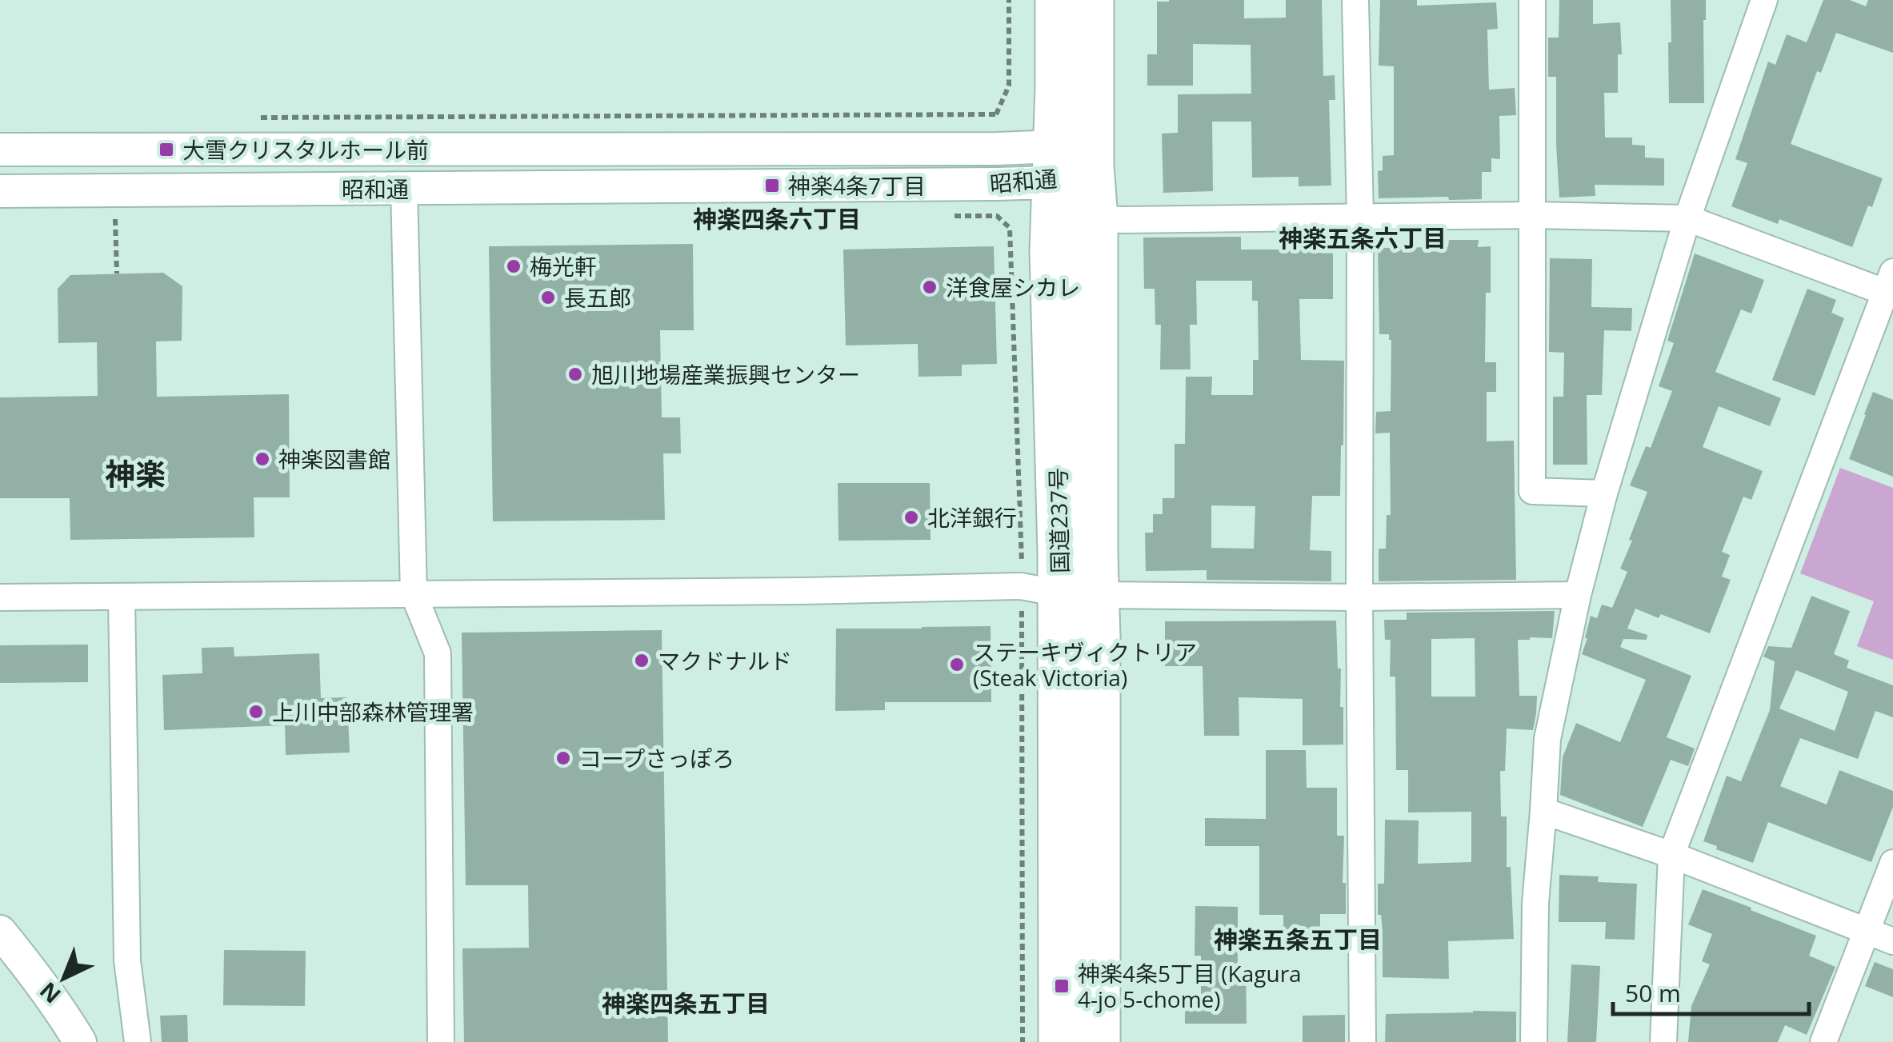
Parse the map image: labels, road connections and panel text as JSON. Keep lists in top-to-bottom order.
{
  "streets": {
    "highway": ["国道237号"],
    "street": ["昭和通"]
  },
  "crossings": [
    ["昭和通", "国道237号"]
  ],
  "districts": [
    "神楽四条六丁目",
    "神楽五条六丁目",
    "神楽",
    "神楽五条五丁目",
    "神楽四条五丁目"
  ],
  "places": {
    "transit": ["大雪クリスタルホール前", "神楽4条7丁目", "神楽4条5丁目 (Kagura 4-jo 5-chome)"],
    "other": [
      "梅光軒",
      "洋食屋シカレ",
      "長五郎",
      "旭川地場産業振興センター",
      "神楽図書館",
      "北洋銀行",
      "マクドナルド",
      "ステーキヴィクトリア (Steak Victoria)",
      "上川中部森林管理署",
      "コープさっぽろ"
    ]
  },
  "scale_bar": "50 m",
  "north": "bottom left"
}
